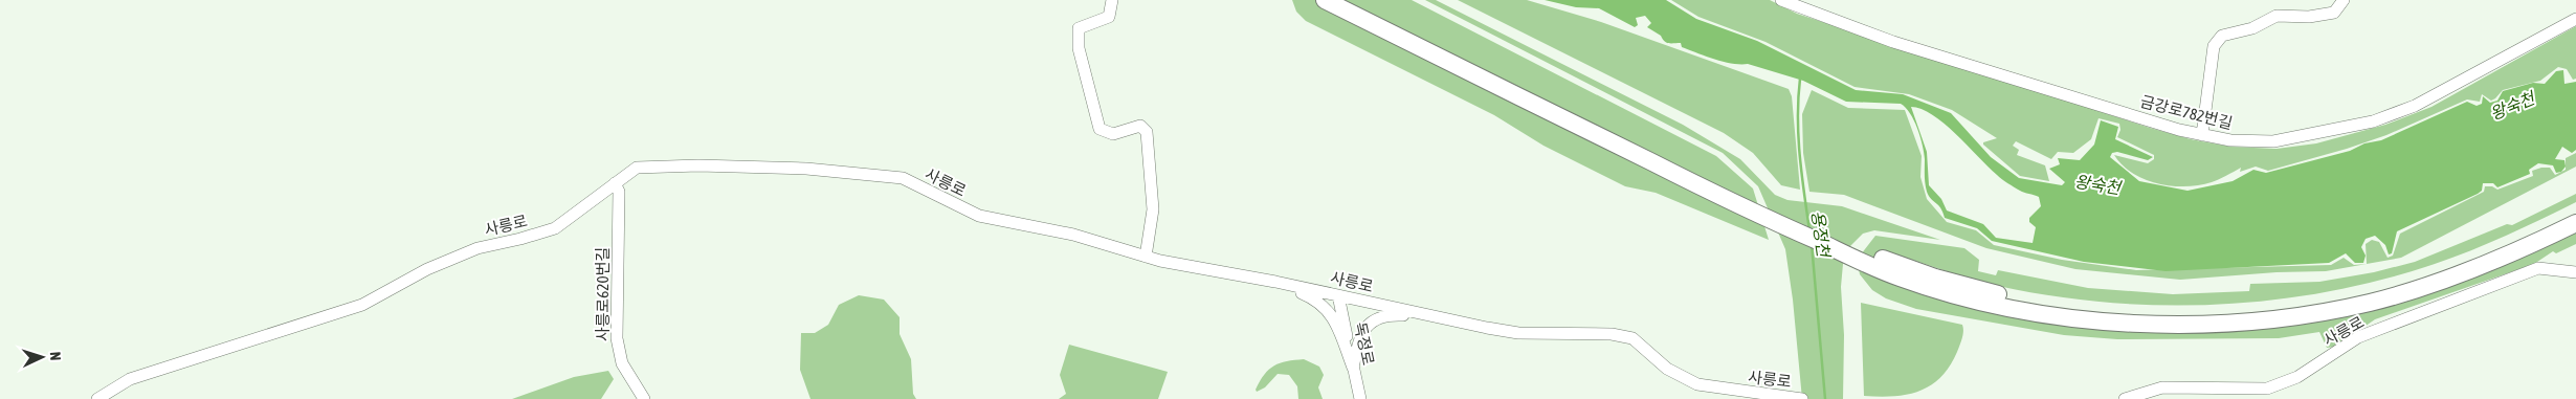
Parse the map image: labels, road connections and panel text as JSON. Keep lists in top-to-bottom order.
{
  "streets": {
    "street": [
      "금강로782번길",
      "사릉로",
      "사릉로620번길",
      "독정로"
    ]
  },
  "crossings": [
    ["사릉로", "사릉로620번길"],
    ["사릉로", "독정로"]
  ],
  "water": ["왕숙천", "용정천"],
  "north": "right"
}
